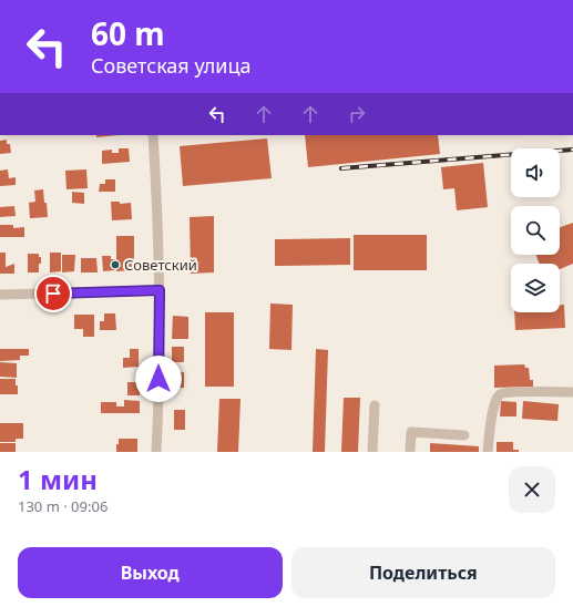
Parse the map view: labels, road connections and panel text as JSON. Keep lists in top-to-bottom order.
{
  "places": ["Советский"],
  "page": {
    "turn": ["60 m", "Советская улица"],
    "heading": ["1 мин", "130 m · 09:06"],
    "buttons": ["Выход", "Поделиться"]
  }
}
